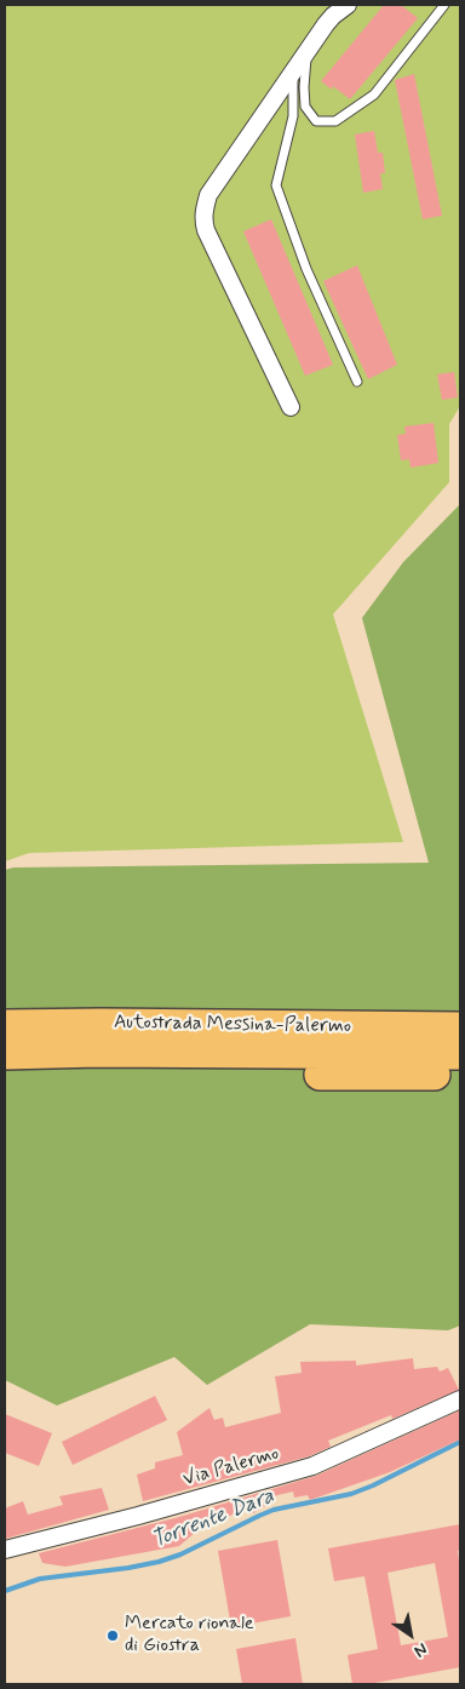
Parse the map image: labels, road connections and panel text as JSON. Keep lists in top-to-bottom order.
{
  "streets": {
    "highway": ["Autostrada Messina-Palermo"],
    "street": ["Via Palermo"]
  },
  "water": ["Torrente Dara"],
  "places": ["Mercato rionale di Giostra"],
  "north": "bottom right"
}
